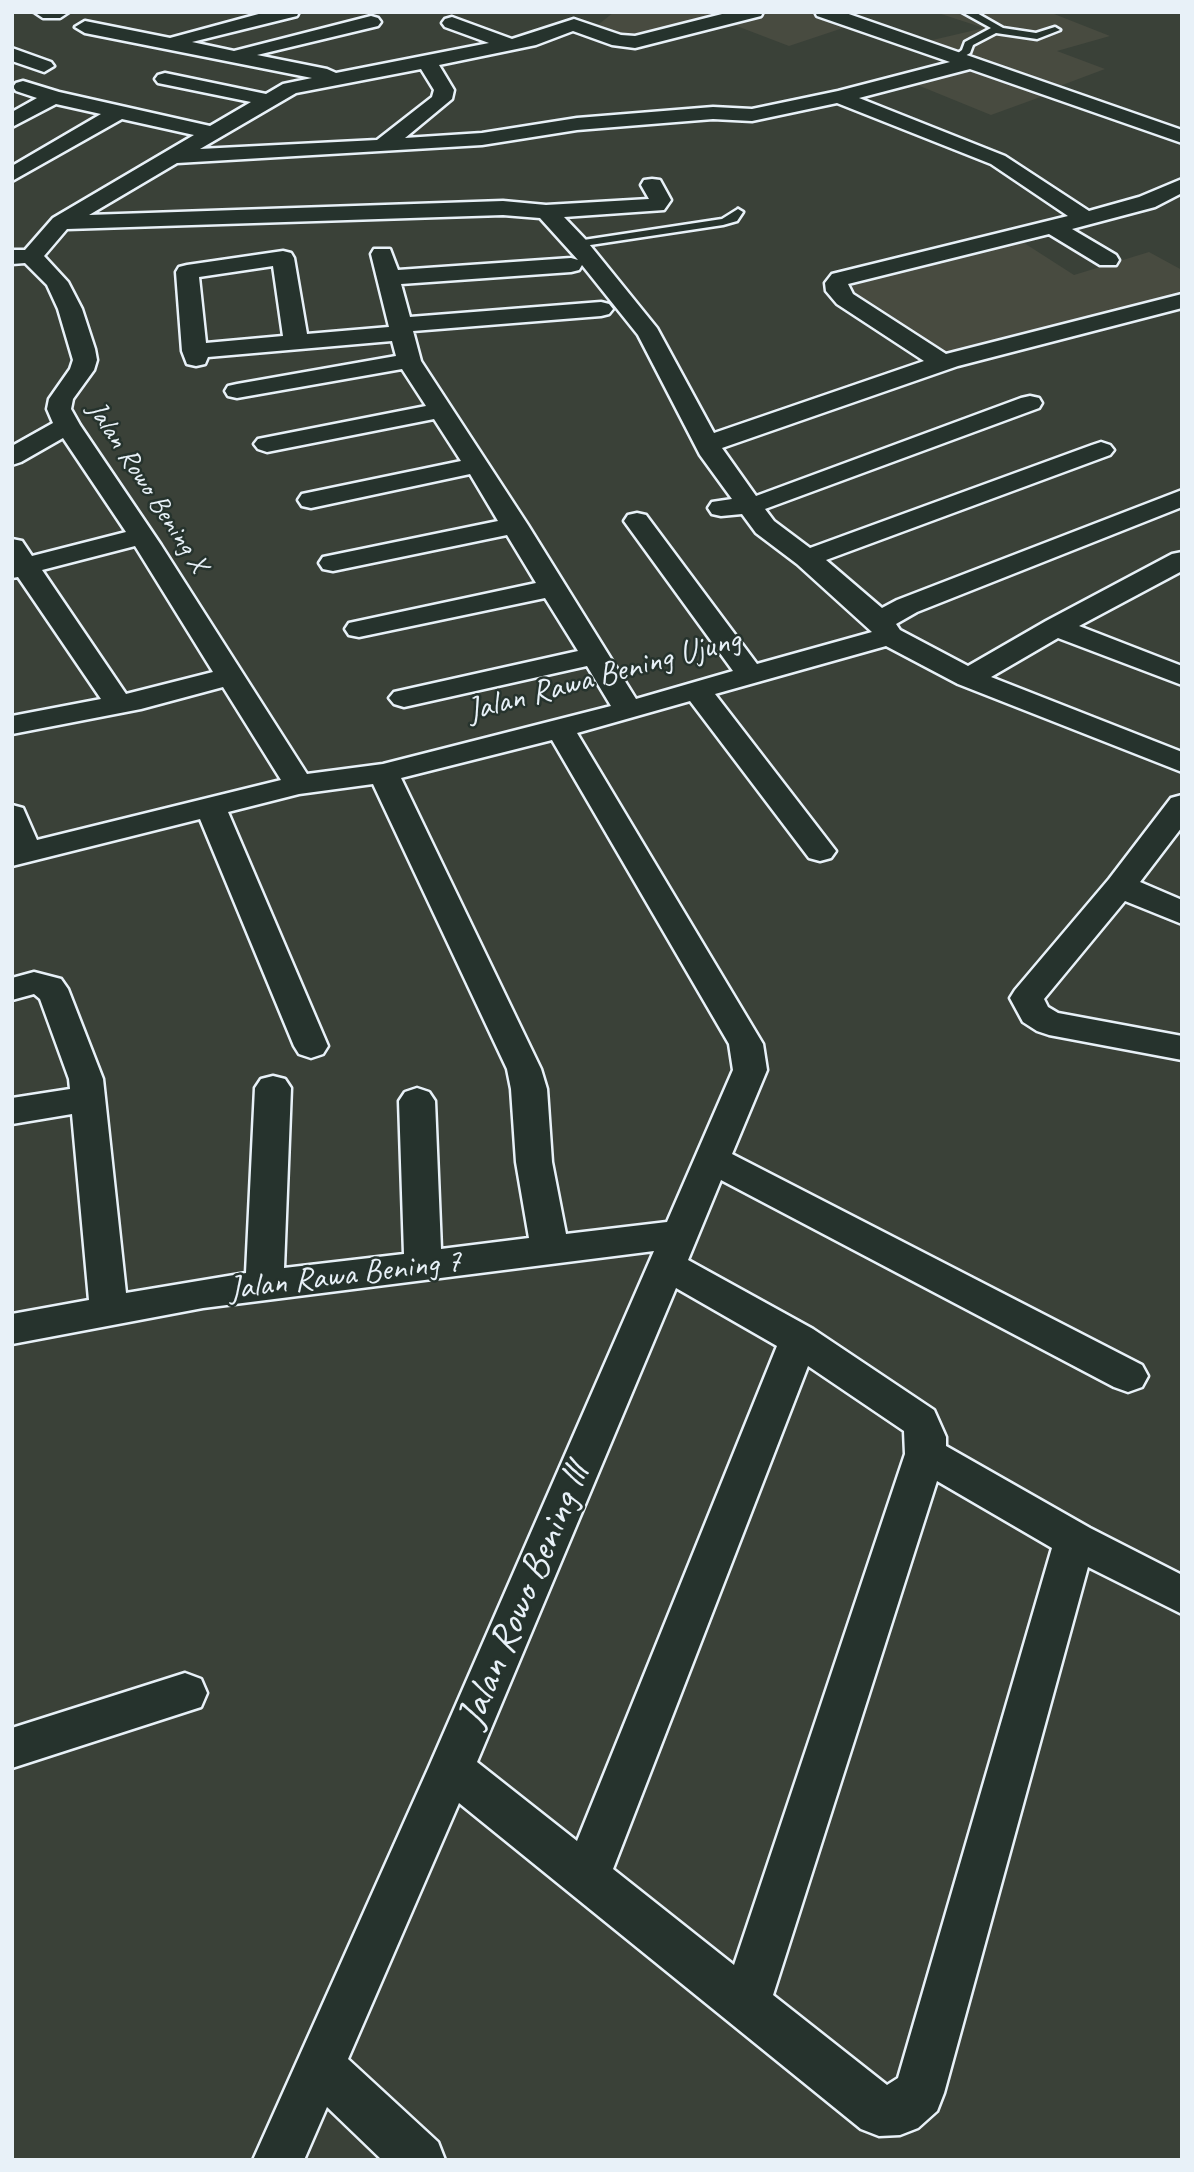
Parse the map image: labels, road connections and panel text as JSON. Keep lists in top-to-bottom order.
{
  "streets": {
    "street": [
      "Jalan Rowo Bening X",
      "Jalan Rawa Bening Ujung",
      "Jalan Rawa Bening 7",
      "Jalan Rowo Bening lll"
    ]
  },
  "crossings": [
    ["Jalan Rowo Bening X", "Jalan Rawa Bening Ujung"],
    ["Jalan Rawa Bening Ujung", "Jalan Rowo Bening lll"],
    ["Jalan Rawa Bening 7", "Jalan Rowo Bening lll"]
  ]
}
